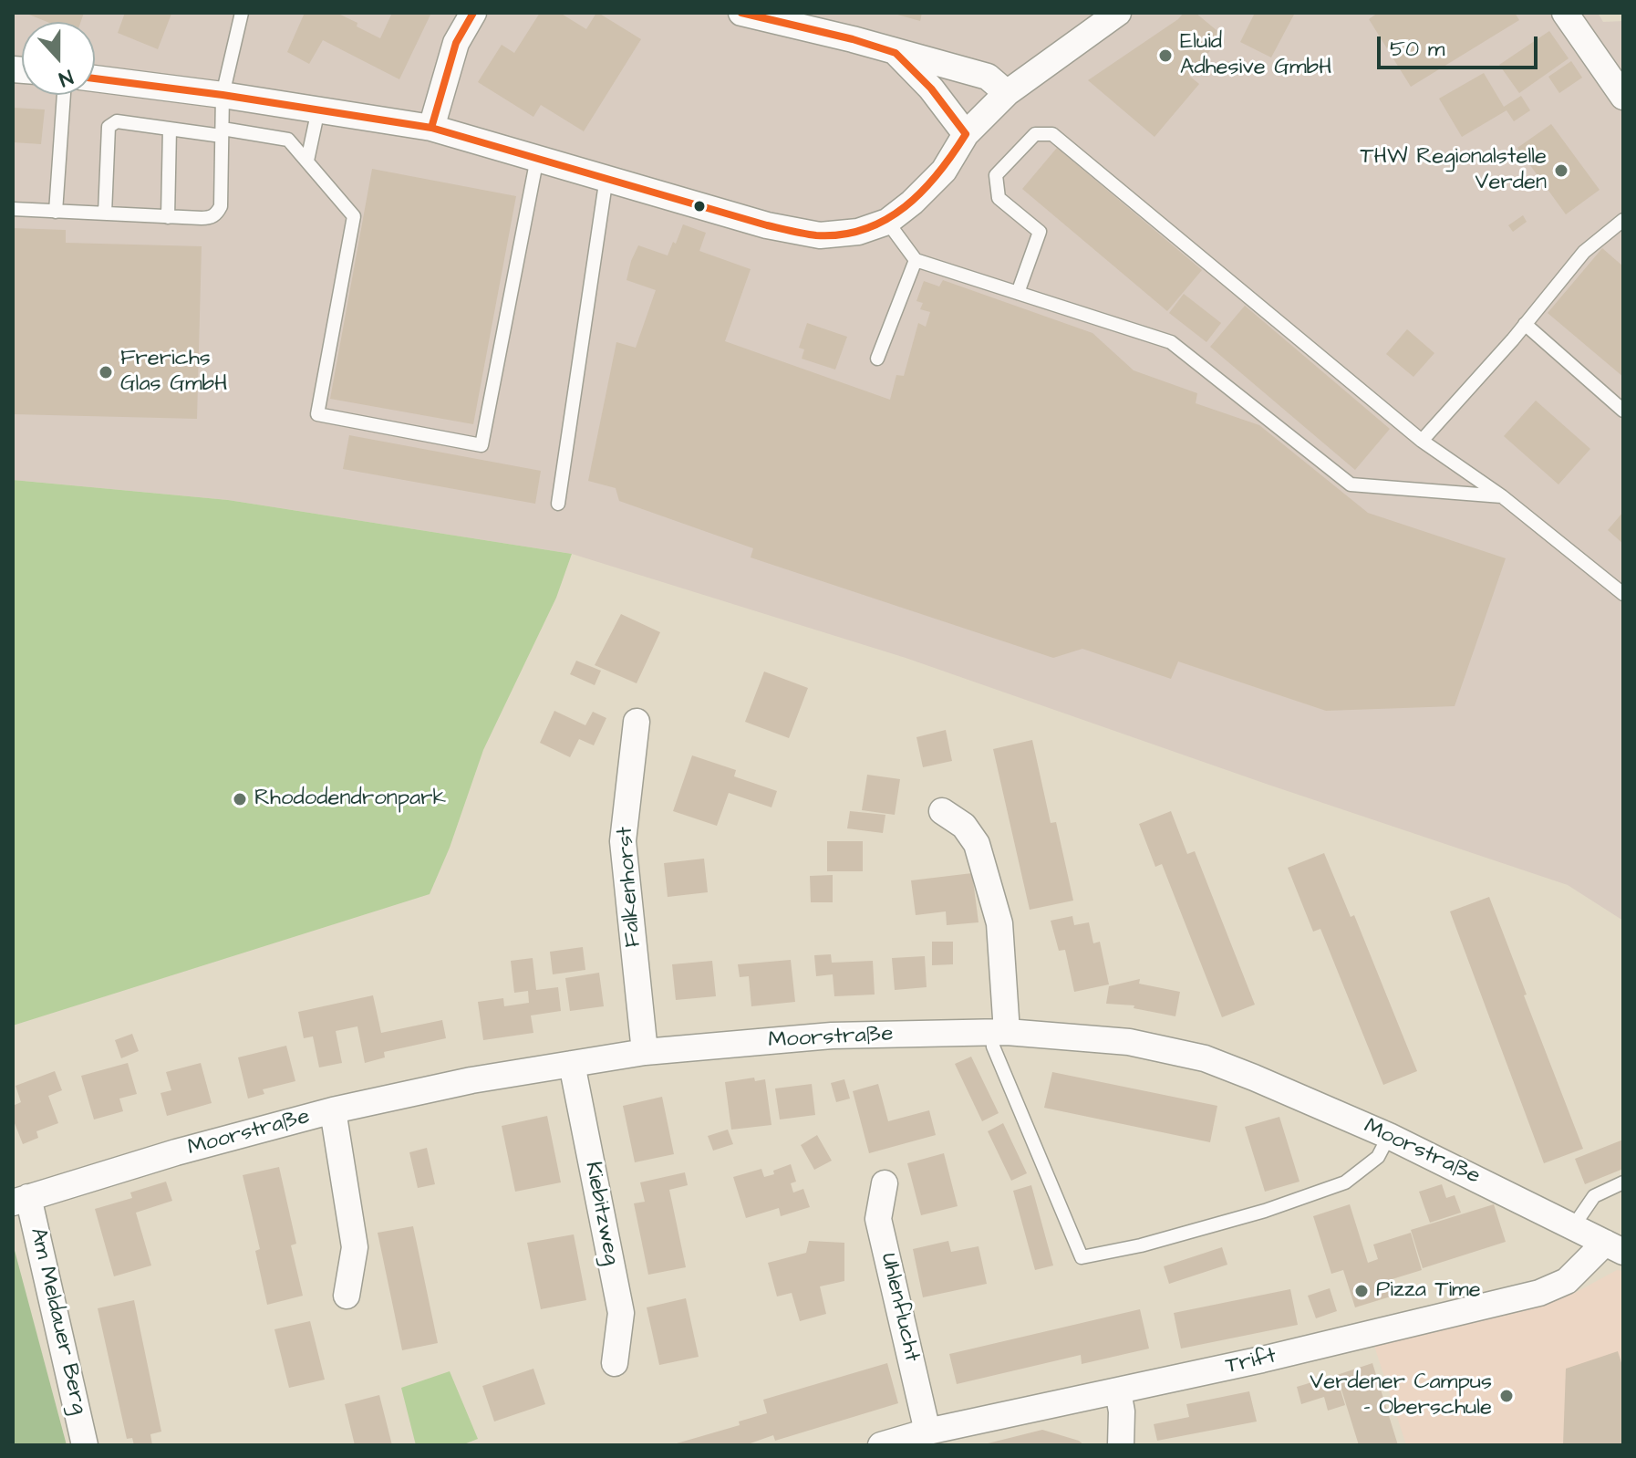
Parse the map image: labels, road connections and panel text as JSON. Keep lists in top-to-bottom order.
{
  "streets": {
    "street": [
      "Falkenhorst",
      "Moorstraße",
      "Kiebitzweg",
      "Uhlenflucht",
      "Am Meldauer Berg",
      "Trift"
    ]
  },
  "crossings": [
    ["Falkenhorst", "Moorstraße"],
    ["Moorstraße", "Kiebitzweg"],
    ["Moorstraße", "Am Meldauer Berg"],
    ["Moorstraße", "Trift"],
    ["Uhlenflucht", "Trift"]
  ],
  "places": [
    "Eluid Adhesive GmbH",
    "THW Regionalstelle Verden",
    "Frerichs Glas GmbH",
    "Rhododendronpark",
    "Pizza Time",
    "Verdener Campus - Oberschule"
  ],
  "scale_bar": "50 m",
  "north": "bottom"
}
